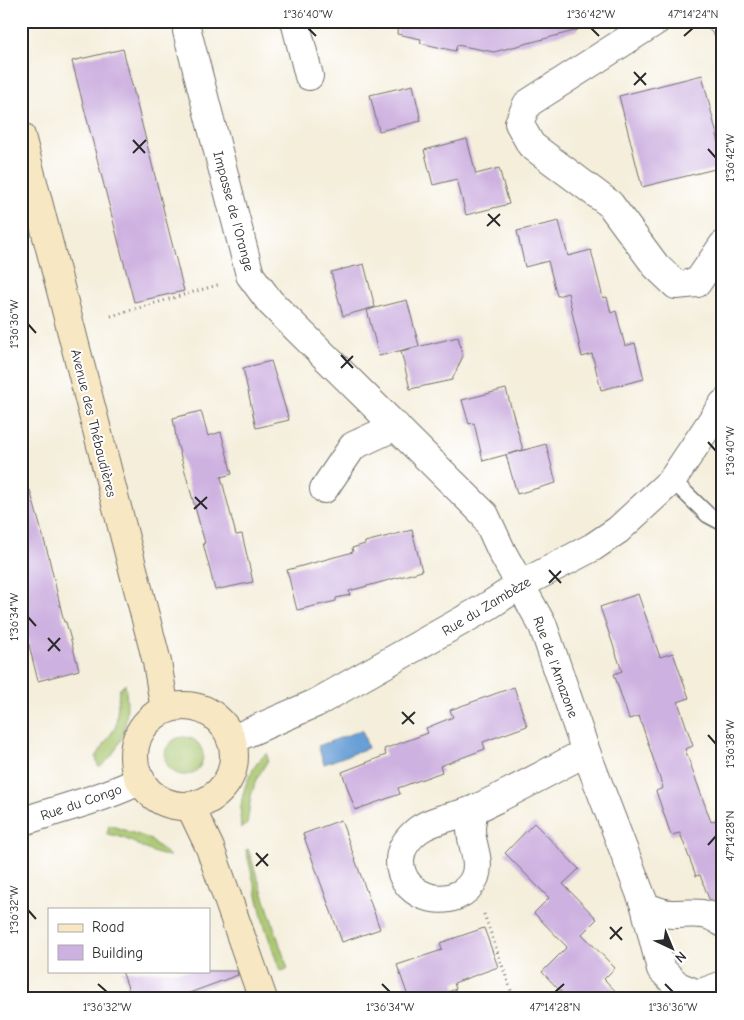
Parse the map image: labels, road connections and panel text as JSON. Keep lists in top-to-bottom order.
{
  "streets": {
    "street": [
      "Impasse de l'Orange",
      "Avenue des Thébaudières",
      "Rue du Zambèze",
      "Rue de l'Amazone",
      "Rue du Congo"
    ]
  },
  "crossings": [
    ["Impasse de l'Orange", "Rue du Zambèze"],
    ["Impasse de l'Orange", "Rue de l'Amazone"],
    ["Avenue des Thébaudières", "Rue du Zambèze"],
    ["Avenue des Thébaudières", "Rue du Congo"],
    ["Rue du Zambèze", "Rue de l'Amazone"],
    ["Rue du Zambèze", "Rue du Congo"]
  ],
  "legend": ["Road", "Building"],
  "north": "bottom right",
  "coordinates": [
    "1°36'40\"W",
    "1°36'42\"W",
    "47°14'24\"N",
    "1°36'36\"W",
    "1°36'34\"W",
    "1°36'38\"W",
    "47°14'28\"N",
    "1°36'32\"W"
  ]
}
